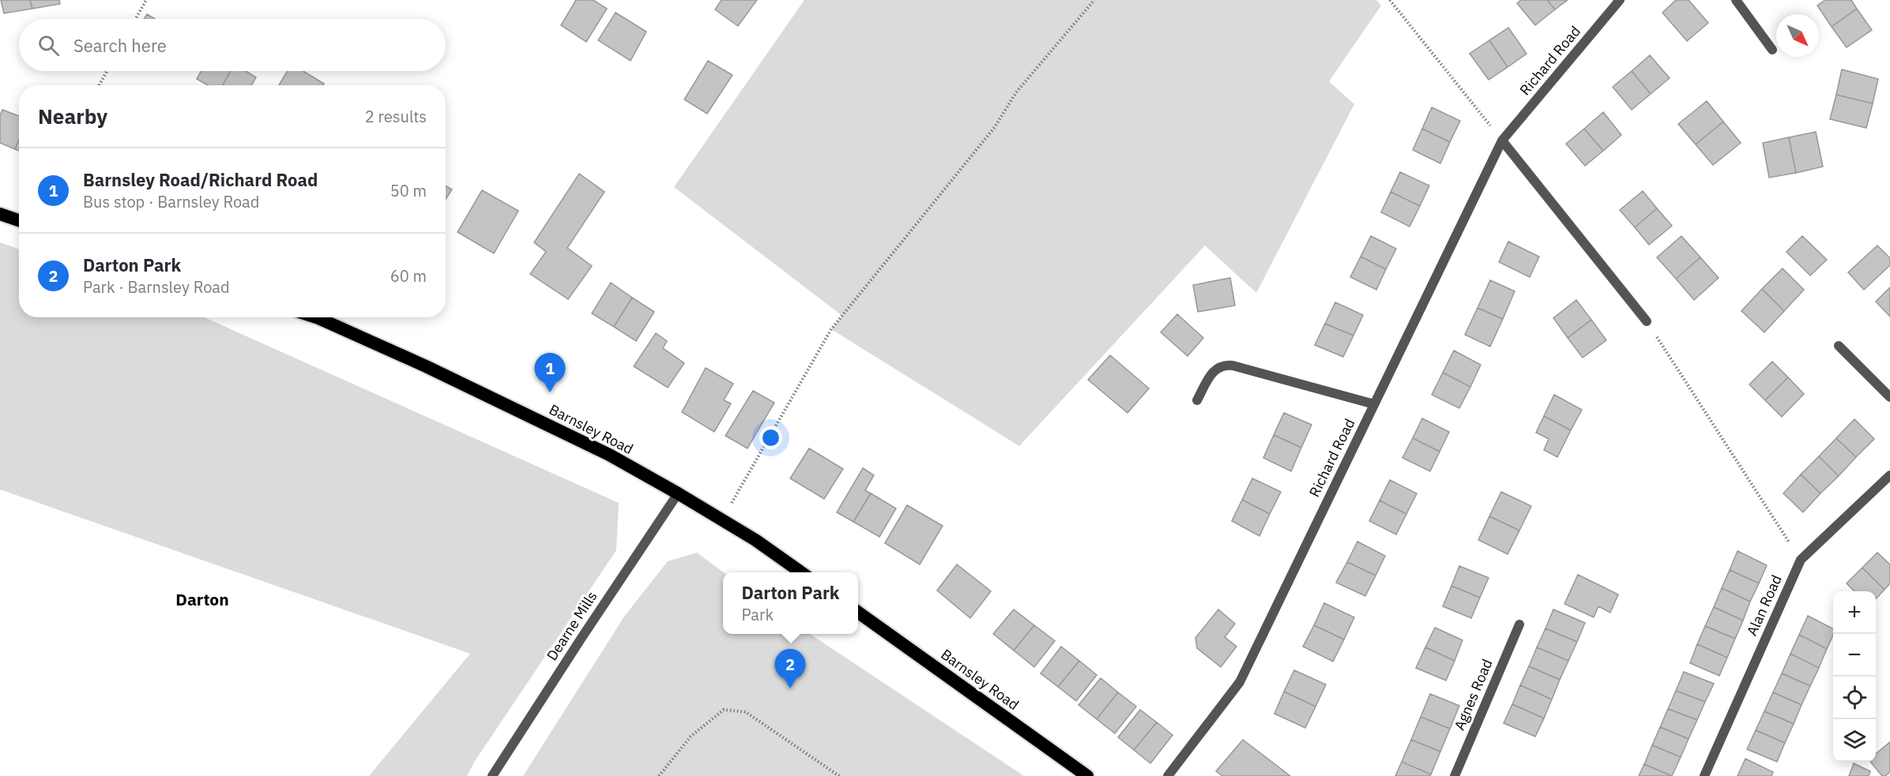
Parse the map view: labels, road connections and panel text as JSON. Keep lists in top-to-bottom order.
{
  "streets": {
    "highway": ["Barnsley Road"],
    "street": [
      "Richard Road",
      "Alan Road",
      "Dearne Mills",
      "Agnes Road"
    ]
  },
  "crossings": [
    ["Barnsley Road", "Dearne Mills"]
  ],
  "districts": ["Darton"],
  "north": "bottom right",
  "page": {
    "search": "Search here",
    "heading": ["Nearby", "2 results"],
    "list": [
      {
        "mark": "1",
        "name": "Barnsley Road/Richard Road",
        "note": "Bus stop · Barnsley Road",
        "value": "50 m"
      },
      {
        "mark": "2",
        "name": "Darton Park",
        "note": "Park · Barnsley Road",
        "value": "60 m"
      }
    ],
    "pins": ["1", "2"],
    "popup": ["Darton Park", "Park"],
    "map_buttons": ["+", "−"]
  }
}
